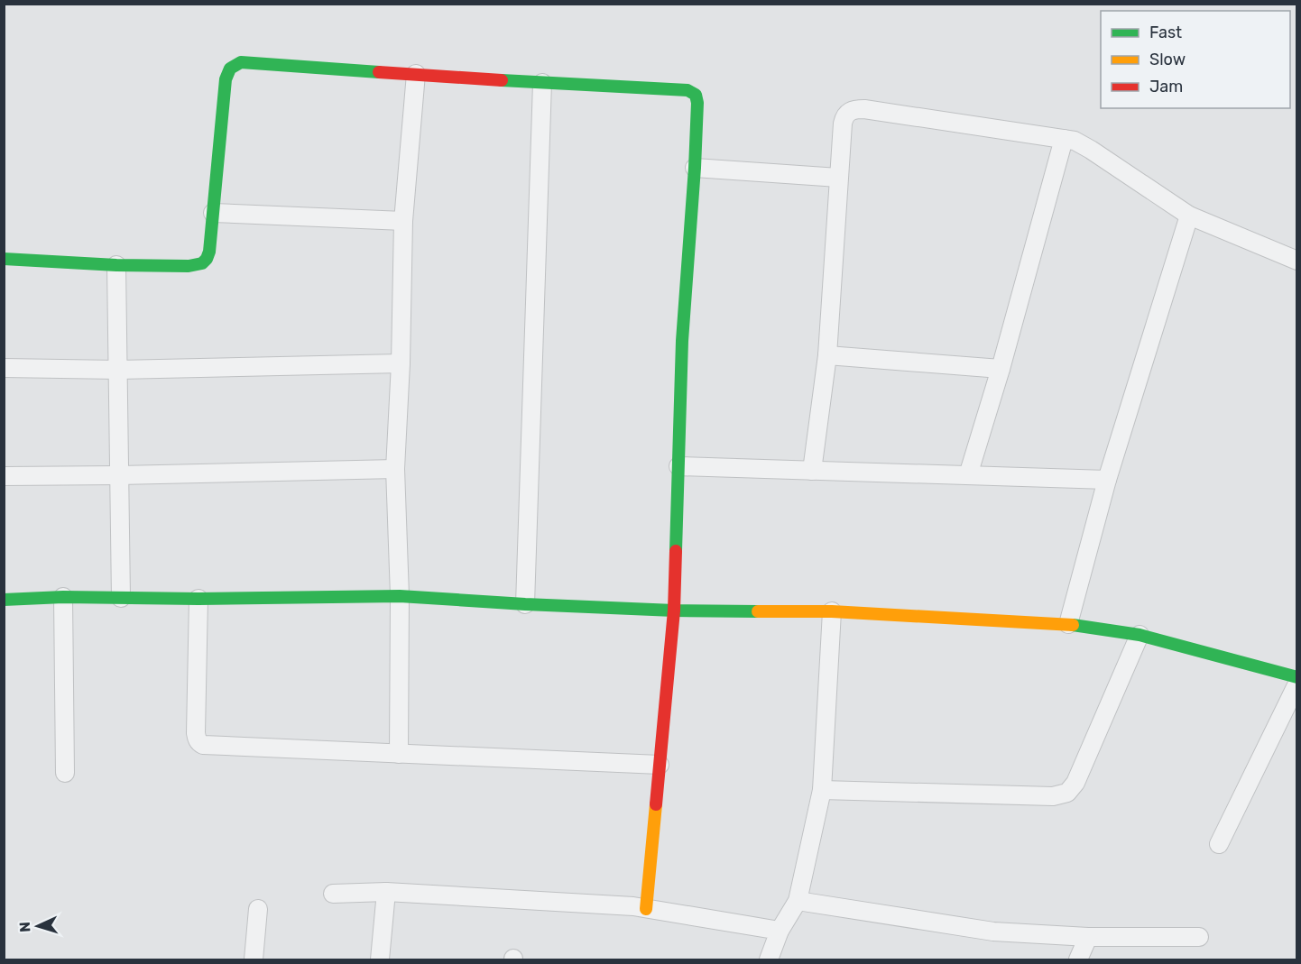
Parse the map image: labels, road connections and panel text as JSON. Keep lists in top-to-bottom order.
{
  "legend": ["Fast", "Slow", "Jam"],
  "north": "left"
}
